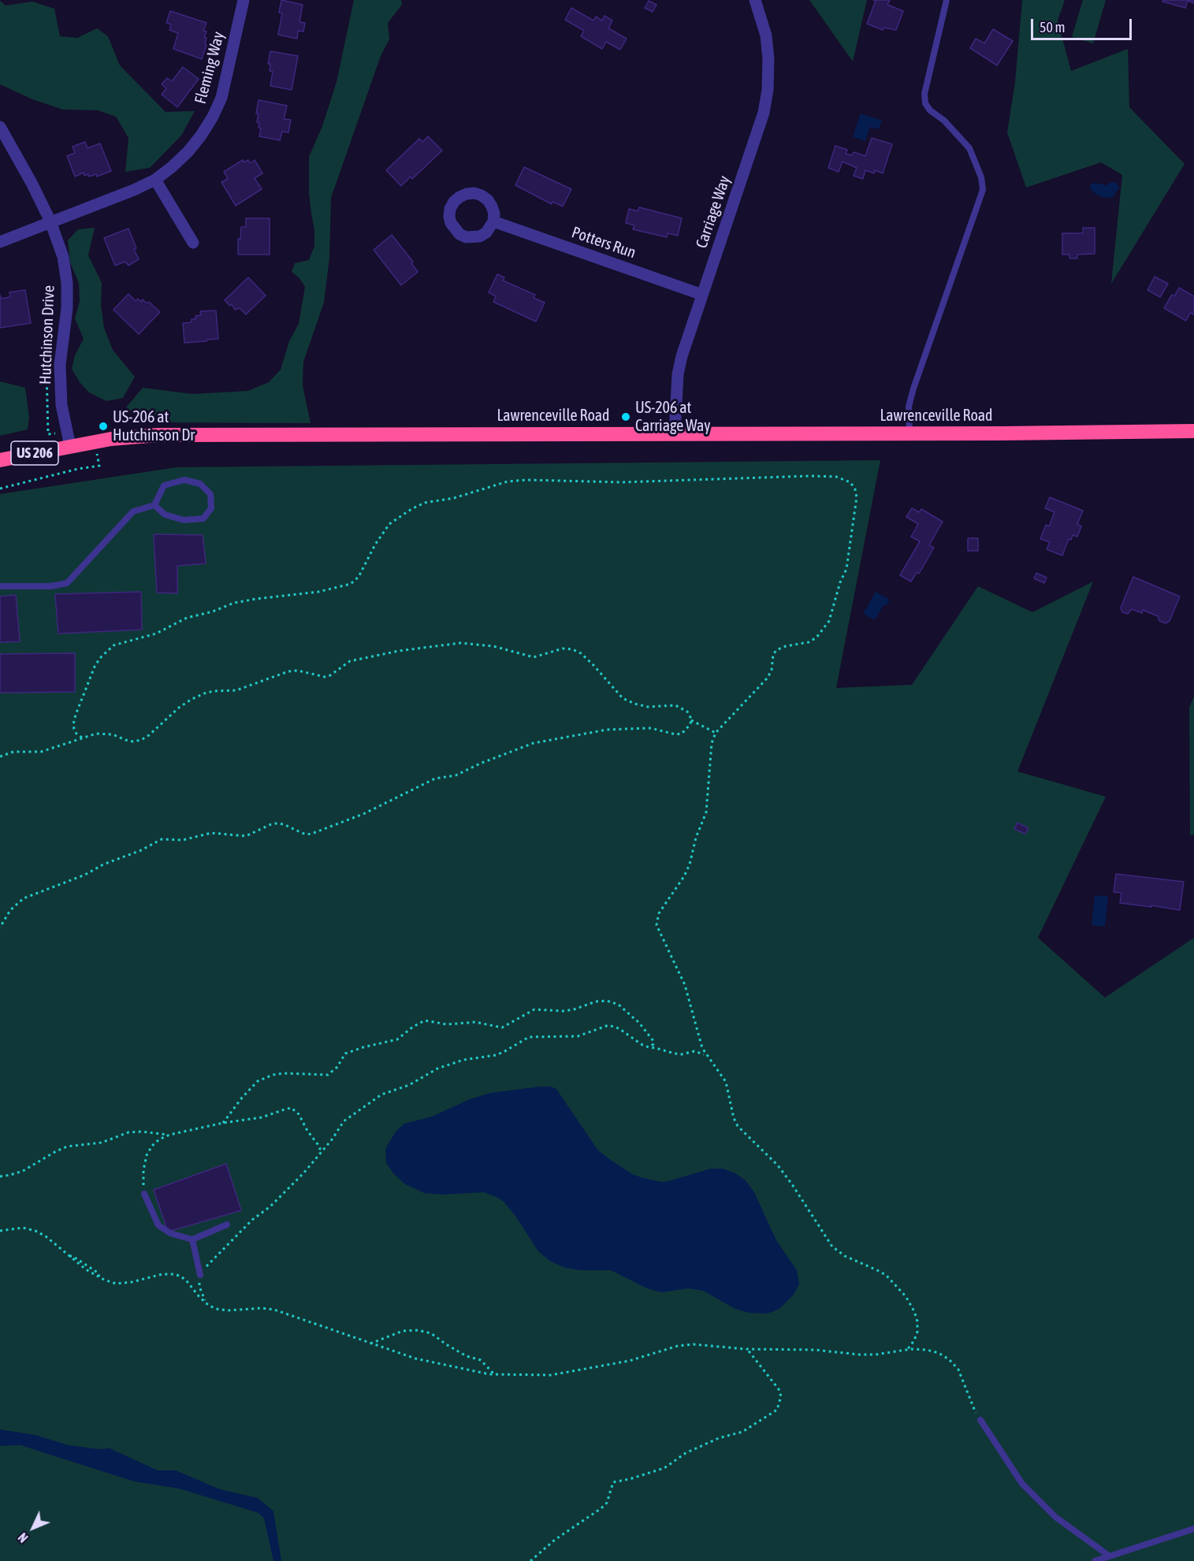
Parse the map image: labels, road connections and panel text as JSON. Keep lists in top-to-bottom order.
{
  "streets": {
    "highway": ["Lawrenceville Road", "US 206"],
    "street": [
      "Fleming Way",
      "Carriage Way",
      "Potters Run",
      "Hutchinson Drive"
    ]
  },
  "crossings": [
    ["Fleming Way", "Hutchinson Drive"],
    ["Carriage Way", "Potters Run"],
    ["Carriage Way", "Lawrenceville Road"],
    ["Hutchinson Drive", "Lawrenceville Road"]
  ],
  "places": ["US-206 at Carriage Way", "US-206 at Hutchinson Dr"],
  "scale_bar": "50 m",
  "north": "bottom left"
}
